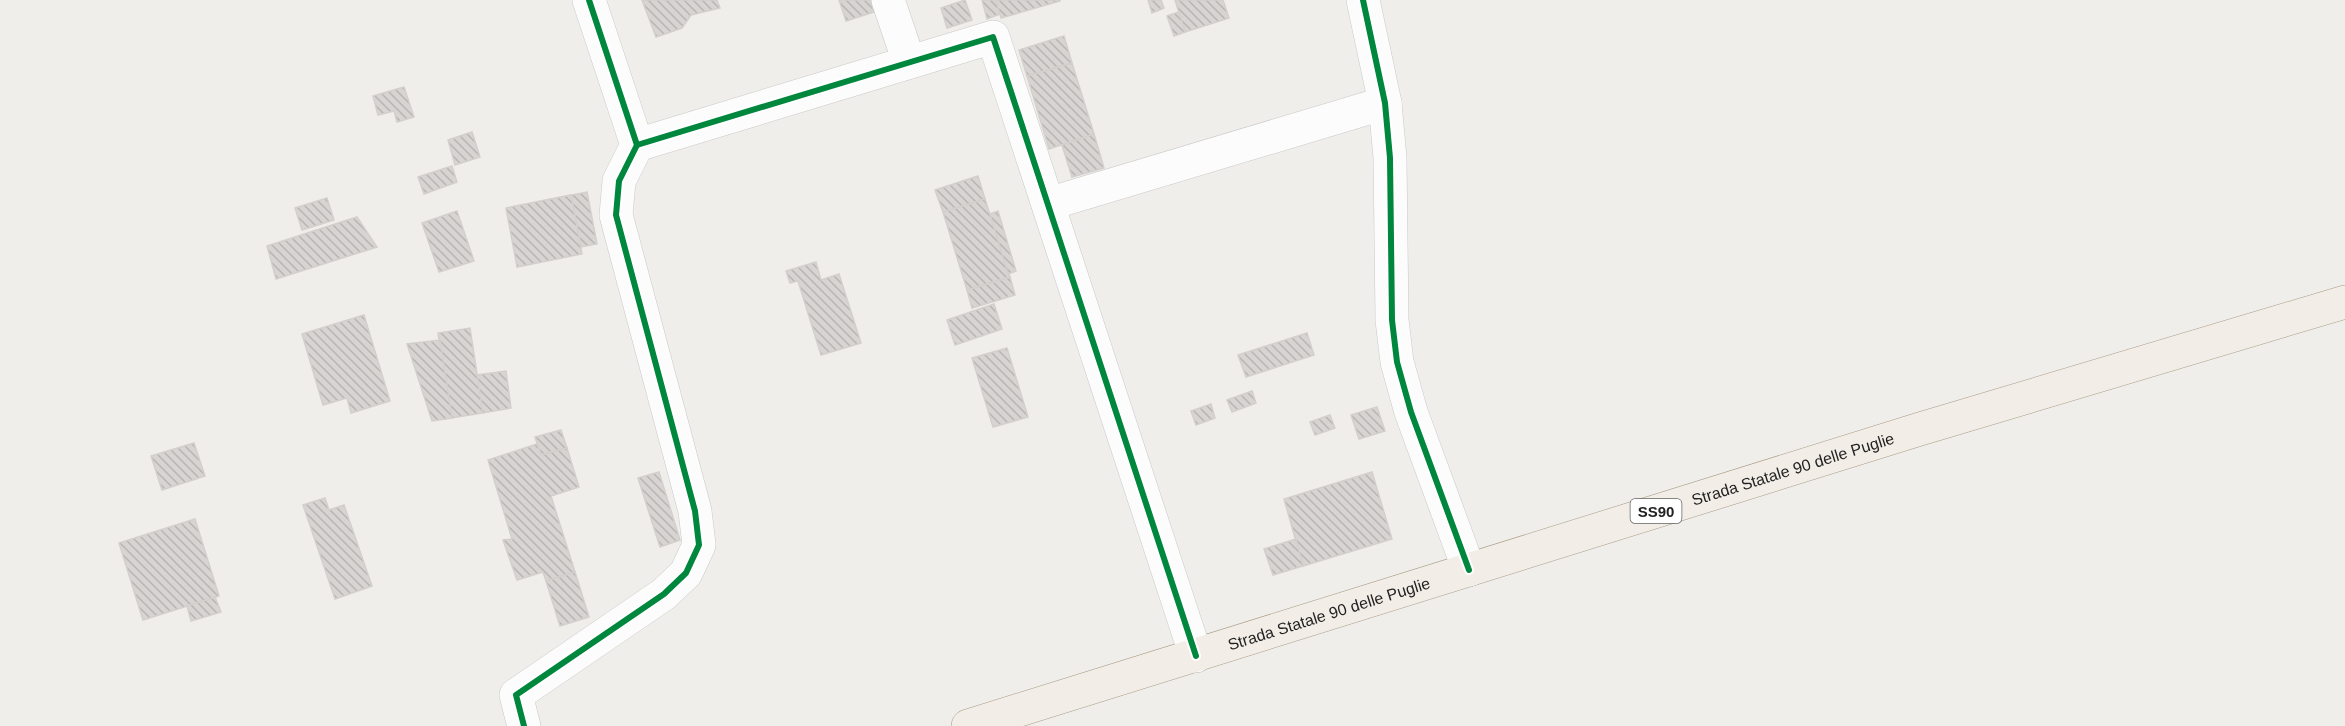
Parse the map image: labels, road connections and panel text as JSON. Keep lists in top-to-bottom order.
{
  "streets": {
    "main road": ["Strada Statale 90 delle Puglie", "SS90"]
  }
}
